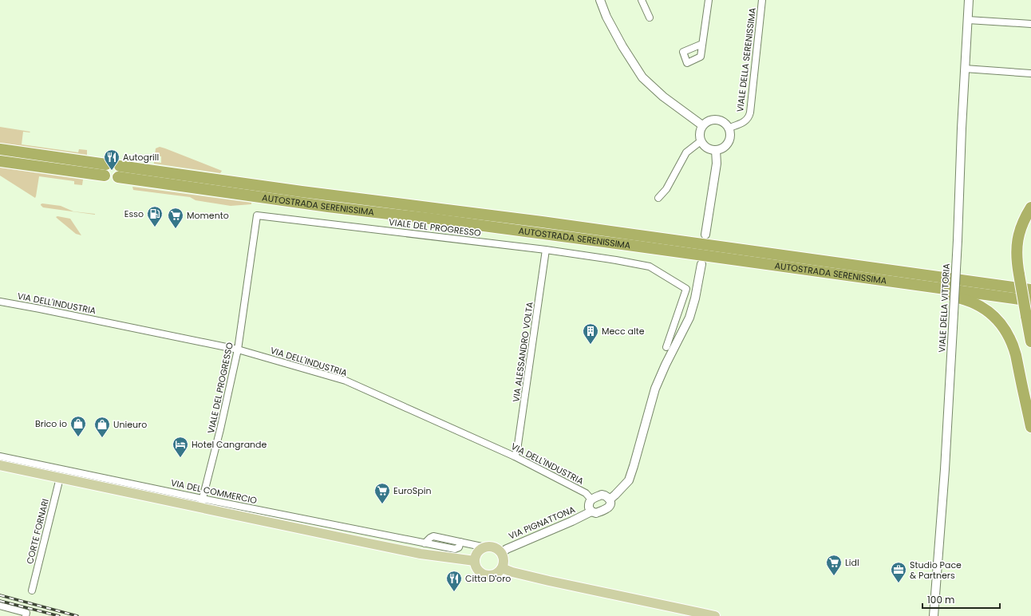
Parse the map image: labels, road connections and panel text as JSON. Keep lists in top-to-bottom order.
{
  "streets": {
    "highway": ["AUTOSTRADA SERENISSIMA"],
    "street": [
      "VIALE DELLA SERENISSIMA",
      "VIALE DEL PROGRESSO",
      "VIA DELL'INDUSTRIA",
      "VIALE DELLA VITTORIA",
      "VIA ALESSANDRO VOLTA",
      "VIA DEL COMMERCIO",
      "VIA PIGNATTONA",
      "CORTE FORNARI"
    ]
  },
  "crossings": [
    ["VIALE DEL PROGRESSO", "VIA DELL'INDUSTRIA"],
    ["VIALE DEL PROGRESSO", "VIA ALESSANDRO VOLTA"],
    ["VIALE DEL PROGRESSO", "VIA DEL COMMERCIO"],
    ["VIA DELL'INDUSTRIA", "VIA ALESSANDRO VOLTA"],
    ["VIA DELL'INDUSTRIA", "VIA PIGNATTONA"],
    ["VIA DEL COMMERCIO", "VIA PIGNATTONA"]
  ],
  "places": {
    "restaurant": ["Autogrill", "Citta D'oro"],
    "fuel station": ["Esso"],
    "supermarket": ["Momento", "EuroSpin", "Lidl"],
    "building": ["Mecc alte"],
    "shop": ["Brico io", "Unieuro"],
    "hotel": ["Hotel Cangrande"],
    "office": ["Studio Pace & Partners"]
  },
  "scale_bar": "100 m"
}
